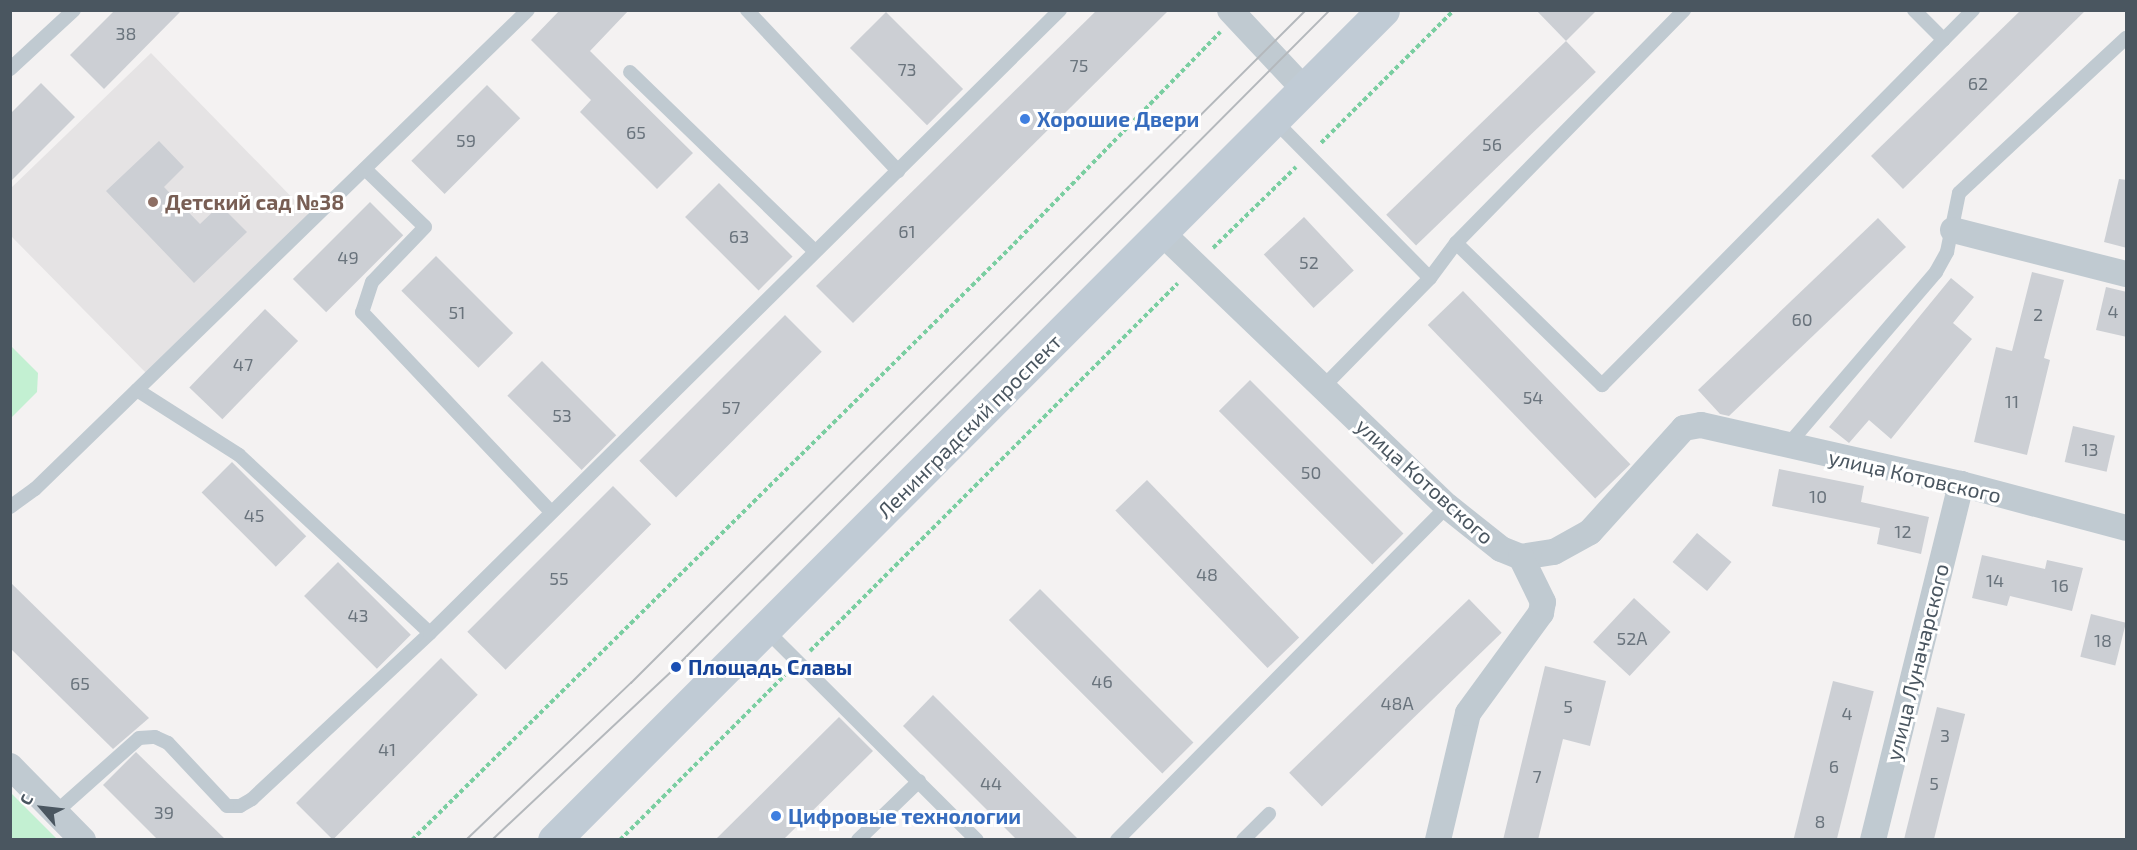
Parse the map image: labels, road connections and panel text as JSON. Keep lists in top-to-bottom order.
{
  "streets": {
    "main road": ["Ленинградский проспект"],
    "street": ["улица Котовского", "улица Луначарского"]
  },
  "crossings": [
    ["Ленинградский проспект", "улица Котовского"],
    ["улица Котовского", "улица Луначарского"]
  ],
  "places": [
    "Хорошие Двери",
    "Детский сад №38",
    "Площадь Славы",
    "Цифровые технологии"
  ],
  "house_numbers": [
    "38",
    "75",
    "73",
    "62",
    "65",
    "59",
    "56",
    "61",
    "63",
    "49",
    "52",
    "4",
    "51",
    "2",
    "60",
    "47",
    "54",
    "11",
    "57",
    "53",
    "13",
    "50",
    "10",
    "45",
    "12",
    "48",
    "55",
    "14",
    "16",
    "43",
    "52А",
    "18",
    "46",
    "65",
    "48А",
    "5",
    "4",
    "3",
    "41",
    "6",
    "7",
    "44",
    "5",
    "39",
    "8"
  ],
  "north": "top left"
}
